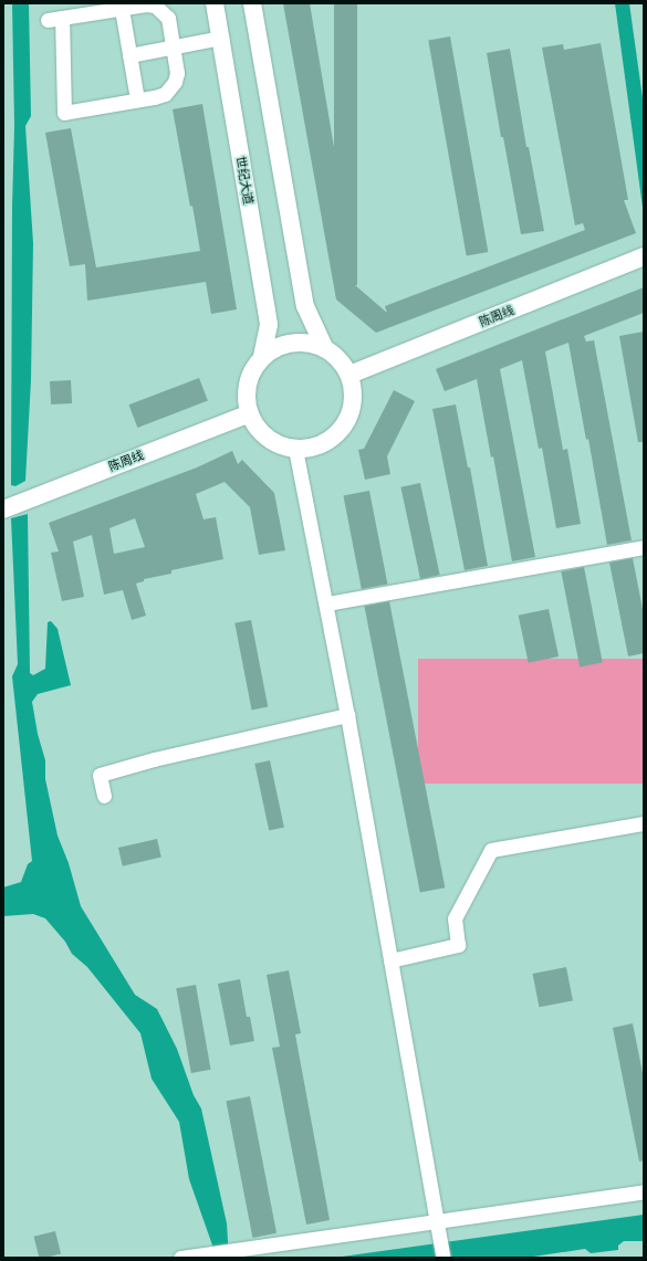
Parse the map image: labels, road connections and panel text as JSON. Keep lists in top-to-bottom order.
{
  "streets": {
    "main road": ["世纪大道", "陈周线"]
  },
  "crossings": [
    ["世纪大道", "陈周线"]
  ]
}
